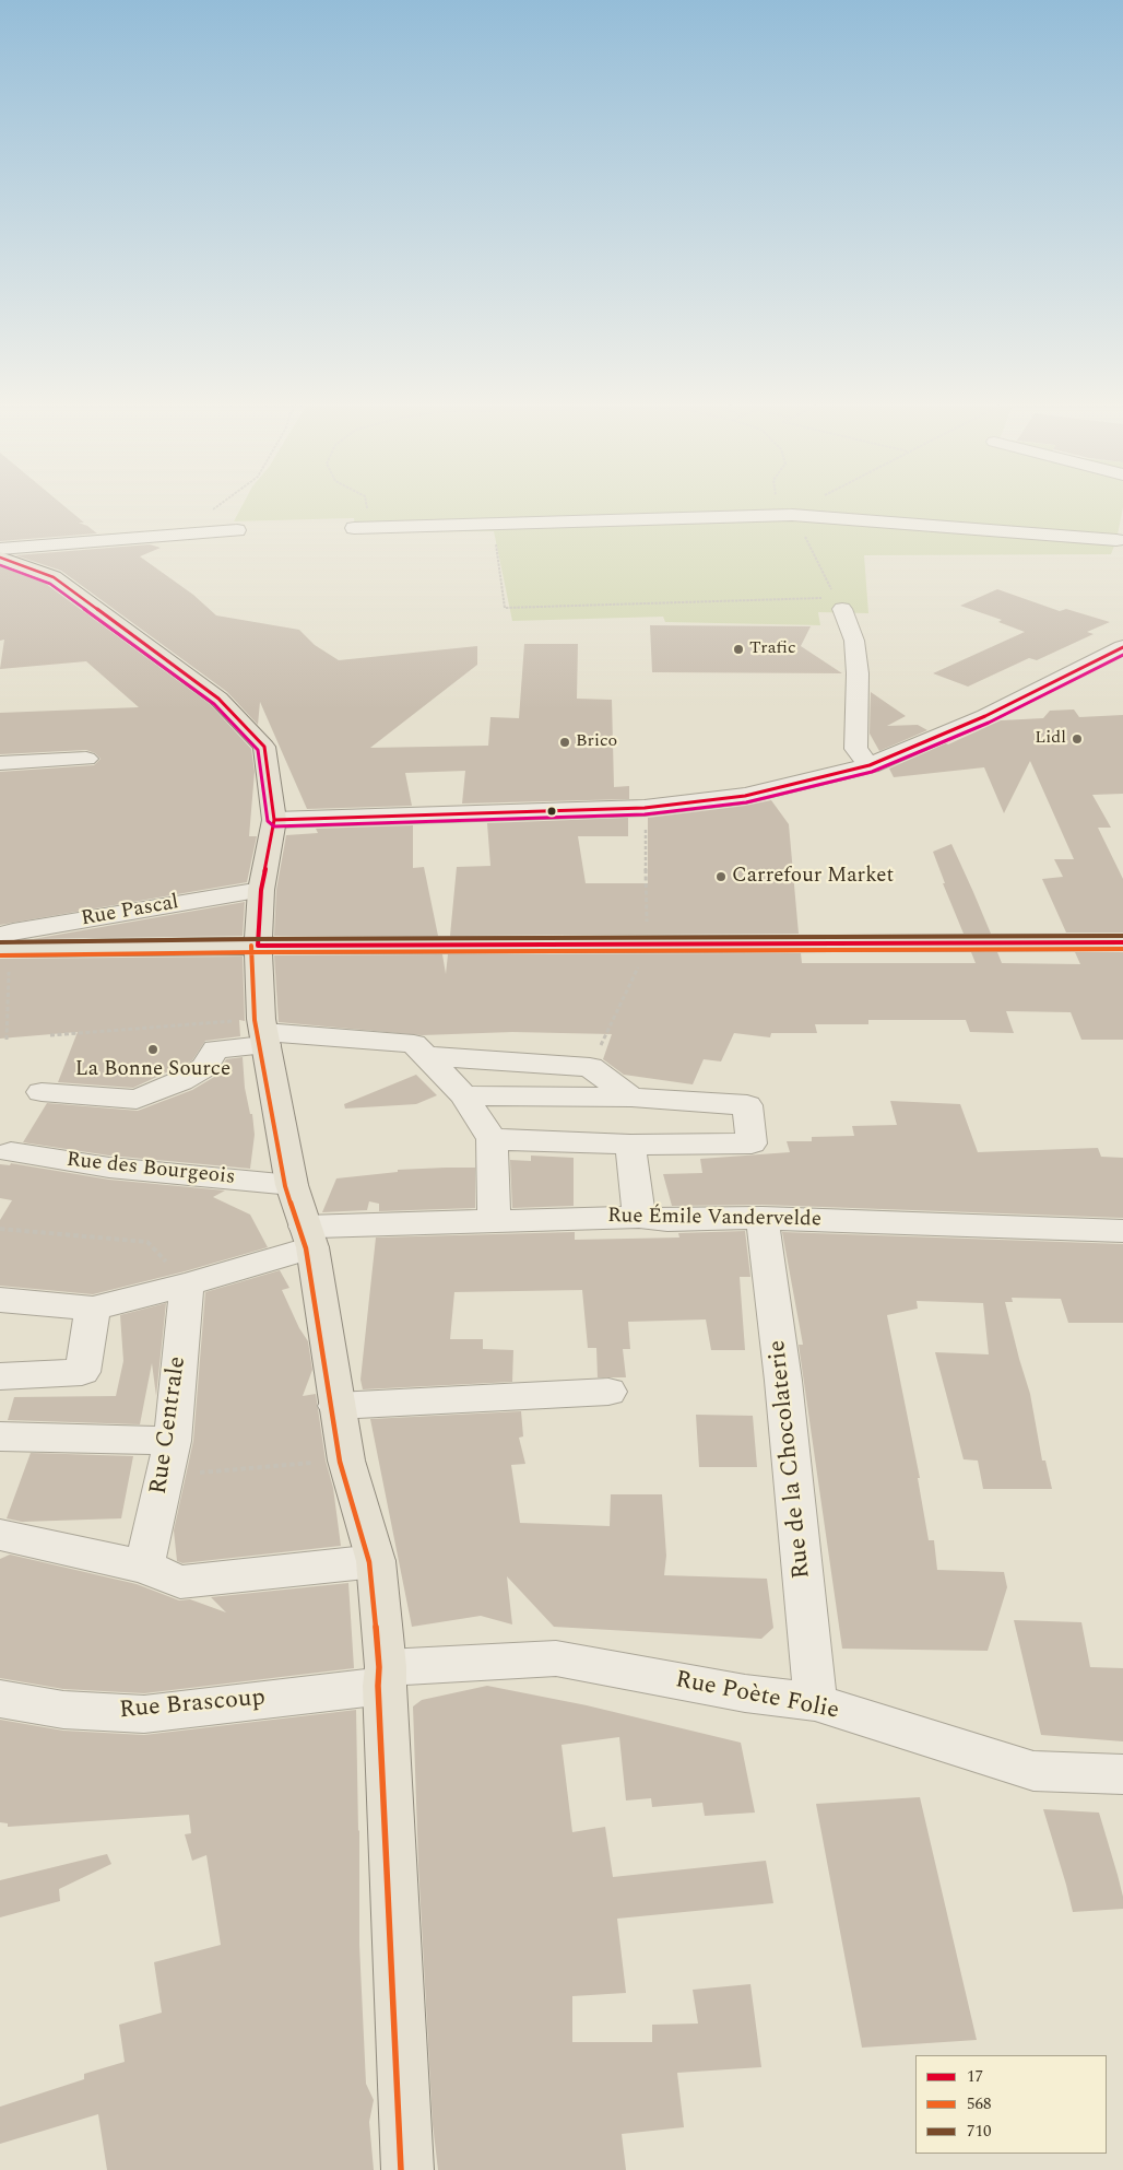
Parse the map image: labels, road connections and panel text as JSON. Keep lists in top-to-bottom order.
{
  "streets": {
    "street": [
      "Rue Pascal",
      "Rue des Bourgeois",
      "Rue Émile Vandervelde",
      "Rue Centrale",
      "Rue de la Chocolaterie",
      "Rue Poète Folie",
      "Rue Brascoup"
    ]
  },
  "crossings": [
    ["Rue Émile Vandervelde", "Rue Centrale"],
    ["Rue Émile Vandervelde", "Rue de la Chocolaterie"],
    ["Rue de la Chocolaterie", "Rue Poète Folie"],
    ["Rue Poète Folie", "Rue Brascoup"]
  ],
  "places": [
    "Trafic",
    "Lidl",
    "Brico",
    "Carrefour Market",
    "La Bonne Source"
  ],
  "lines": ["transit line 17", "transit line 710", "transit line 568"],
  "legend": ["17", "568", "710"]
}
